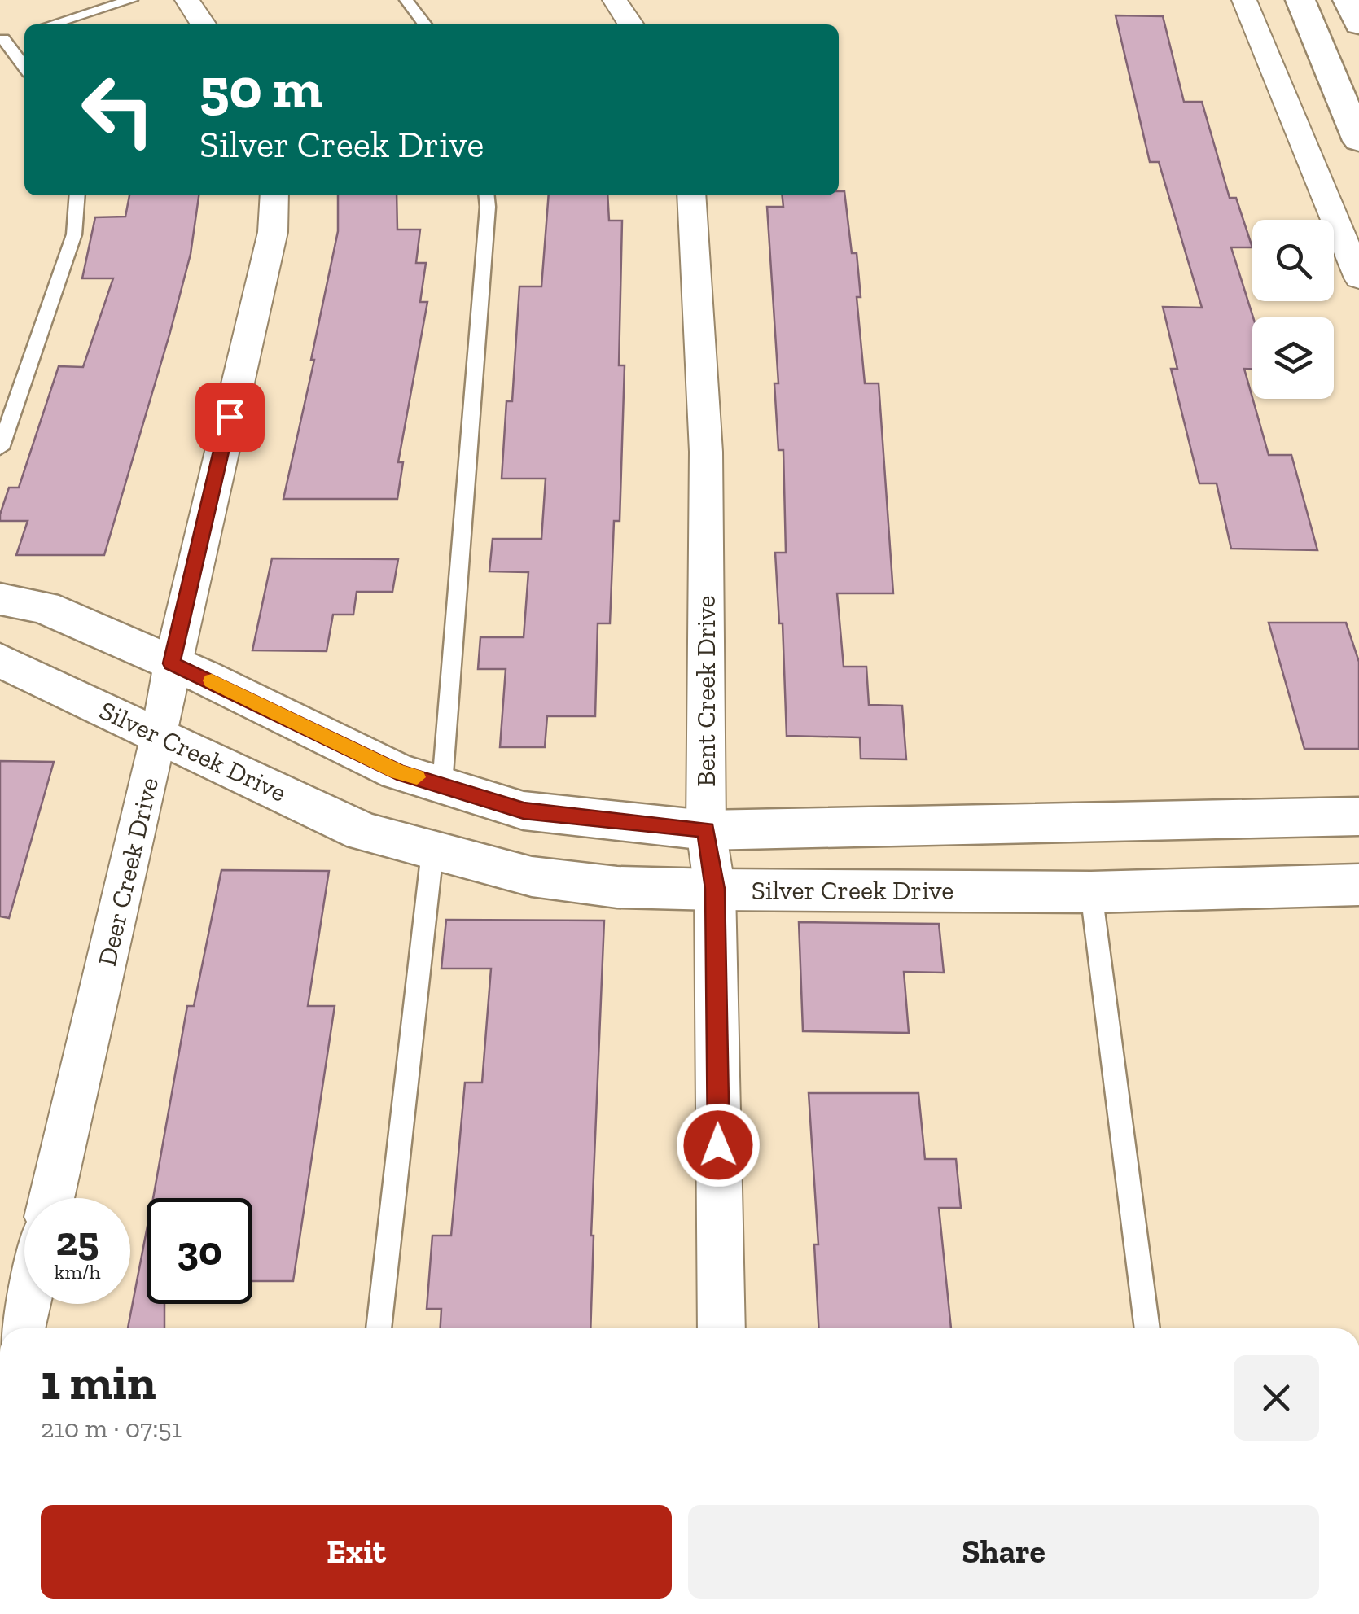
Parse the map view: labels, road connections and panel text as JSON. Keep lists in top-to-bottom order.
{
  "streets": {
    "street": ["Bent Creek Drive", "Silver Creek Drive", "Deer Creek Drive"]
  },
  "crossings": [
    ["Bent Creek Drive", "Silver Creek Drive"],
    ["Silver Creek Drive", "Deer Creek Drive"]
  ],
  "page": {
    "turn": ["50 m", "Silver Creek Drive"],
    "speed": "25 km/h",
    "limit": "30",
    "heading": ["1 min", "210 m · 07:51"],
    "buttons": ["Exit", "Share"]
  }
}
